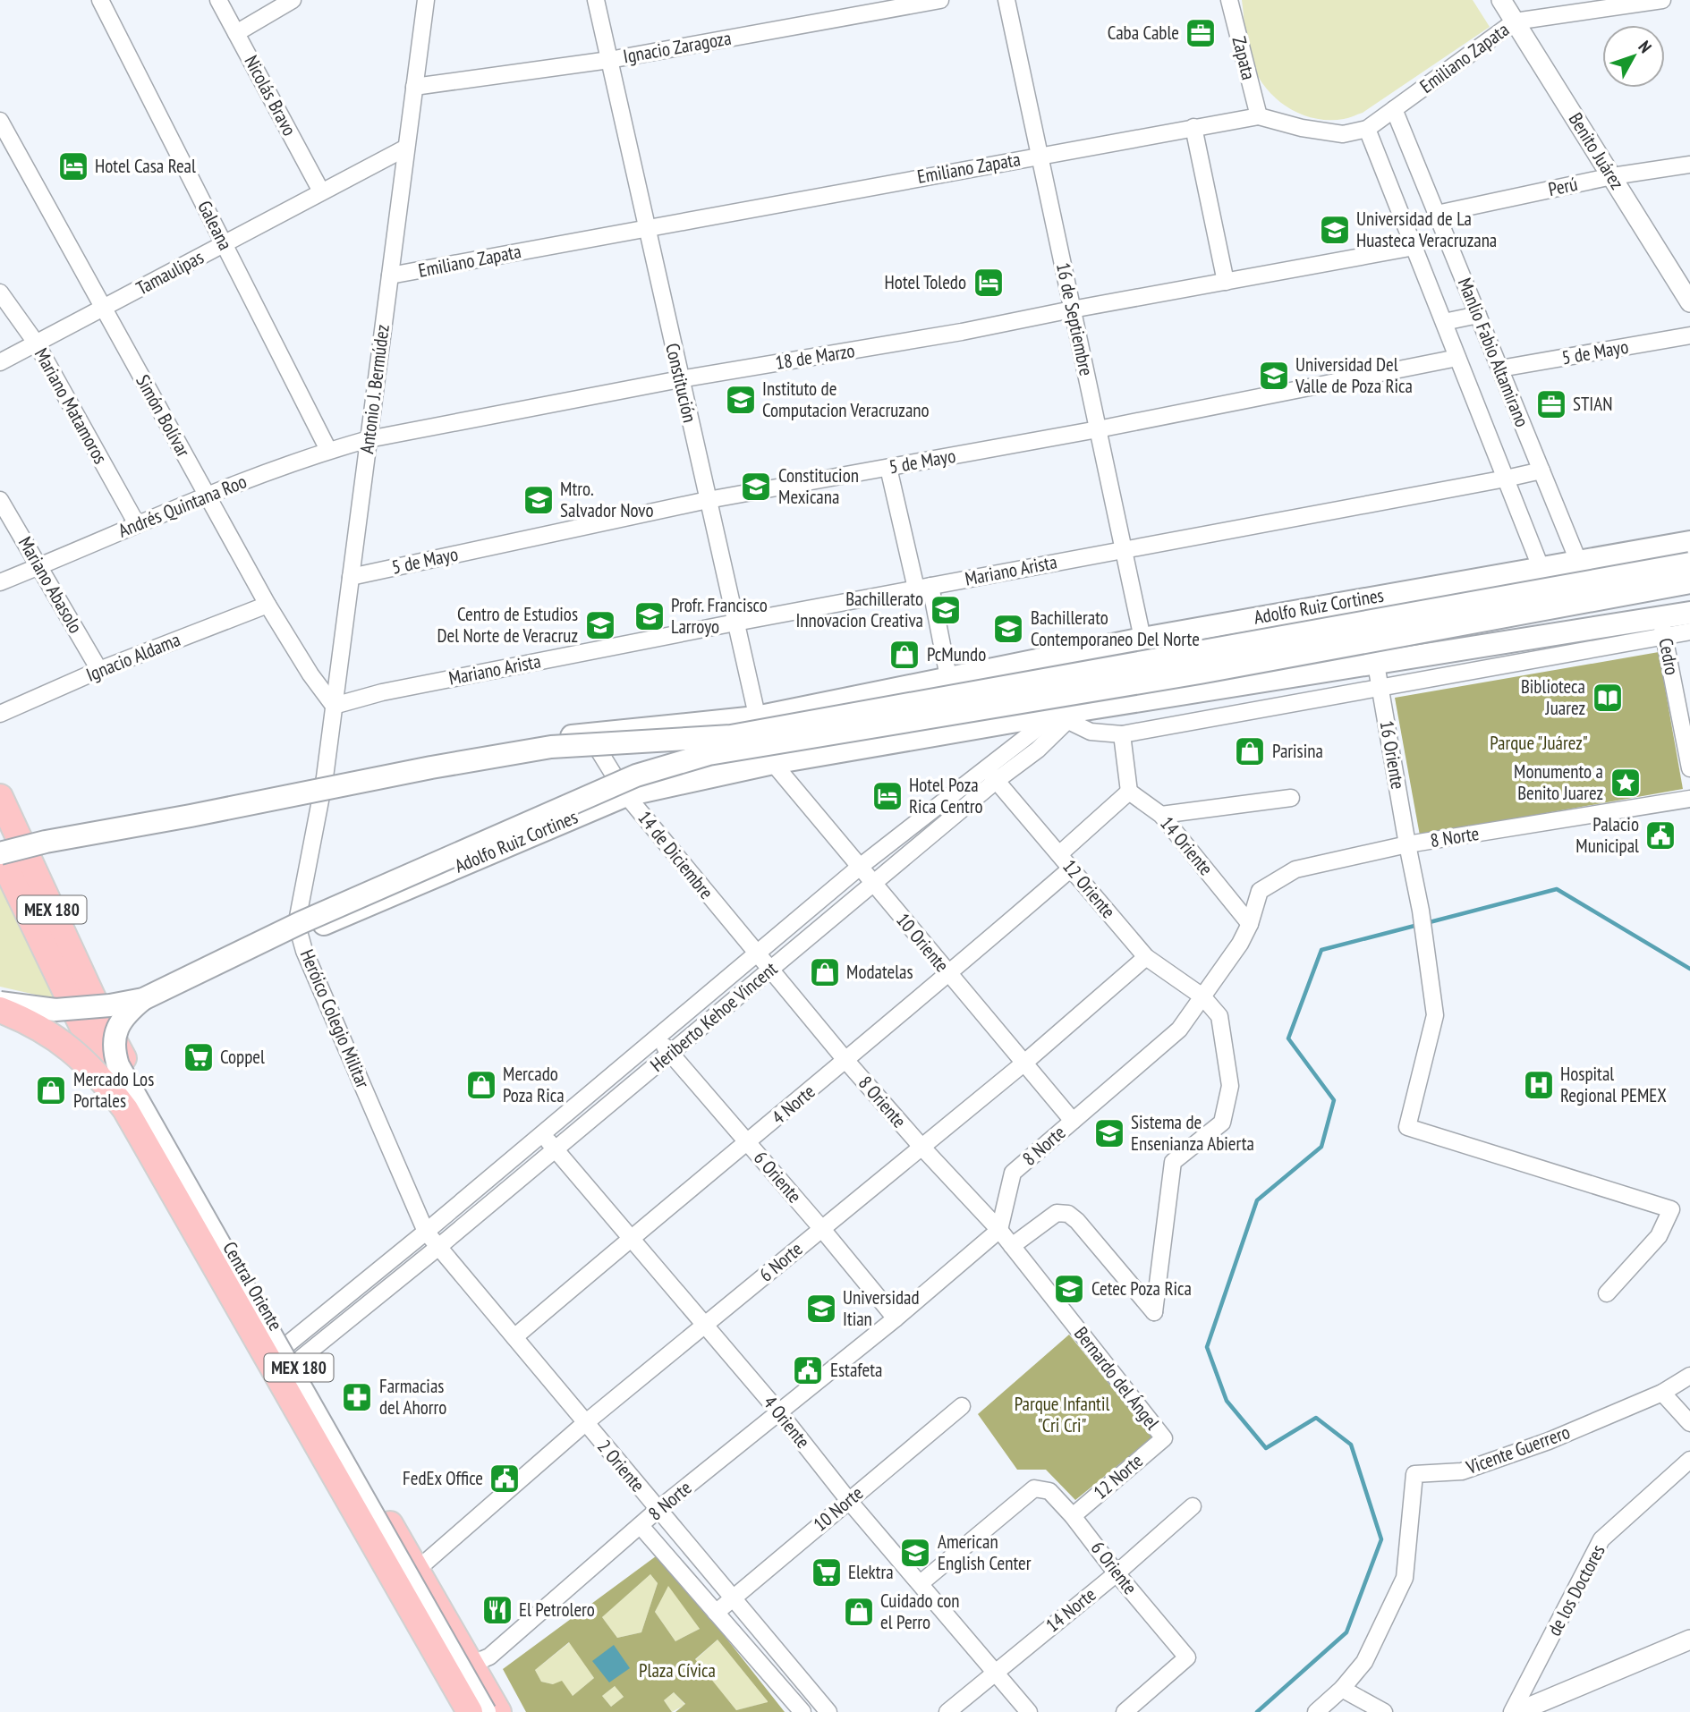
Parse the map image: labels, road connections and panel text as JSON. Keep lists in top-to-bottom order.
{
  "streets": {
    "main road": ["Adolfo Ruiz Cortines", "MEX 180", "Central Oriente"],
    "street": [
      "Ignacio Zaragoza",
      "Zapata",
      "Emiliano Zapata",
      "Nicolás Bravo",
      "Benito Juárez",
      "Perú",
      "Galeana",
      "Tamaulipas",
      "16 de Septiembre",
      "Manlio Fabio Altamirano",
      "5 de Mayo",
      "18 de Marzo",
      "Constitución",
      "Antonio J. Bermúdez",
      "Mariano Matamoros",
      "Simón Bolívar",
      "Andrés Quintana Roo",
      "Mariano Arista",
      "Mariano Abasolo",
      "Cedro",
      "Ignacio Aldama",
      "16 Oriente",
      "8 Norte",
      "14 Oriente",
      "14 de Diciembre",
      "12 Oriente",
      "10 Oriente",
      "Heriberto Kehoe Vincent",
      "Heróico Colegio Militar",
      "8 Oriente",
      "4 Norte",
      "6 Oriente",
      "6 Norte",
      "Bernardo del Ángel",
      "4 Oriente",
      "Vicente Guerrero",
      "2 Oriente",
      "12 Norte",
      "10 Norte",
      "de los Doctores",
      "14 Norte"
    ]
  },
  "crossings": [
    ["Ignacio Zaragoza", "Constitución"],
    ["Ignacio Zaragoza", "Antonio J. Bermúdez"],
    ["Zapata", "Emiliano Zapata"],
    ["Emiliano Zapata", "Benito Juárez"],
    ["Emiliano Zapata", "16 de Septiembre"],
    ["Emiliano Zapata", "Manlio Fabio Altamirano"],
    ["Emiliano Zapata", "Constitución"],
    ["Emiliano Zapata", "Antonio J. Bermúdez"],
    ["Nicolás Bravo", "Tamaulipas"],
    ["Benito Juárez", "Perú"],
    ["Perú", "Manlio Fabio Altamirano"],
    ["Galeana", "Tamaulipas"],
    ["Galeana", "Andrés Quintana Roo"],
    ["Tamaulipas", "Antonio J. Bermúdez"],
    ["Tamaulipas", "Mariano Matamoros"],
    ["Tamaulipas", "Simón Bolívar"],
    ["16 de Septiembre", "5 de Mayo"],
    ["16 de Septiembre", "18 de Marzo"],
    ["16 de Septiembre", "Mariano Arista"],
    ["16 de Septiembre", "Adolfo Ruiz Cortines"],
    ["16 de Septiembre", "Heriberto Kehoe Vincent"],
    ["Manlio Fabio Altamirano", "5 de Mayo"],
    ["Manlio Fabio Altamirano", "18 de Marzo"],
    ["Manlio Fabio Altamirano", "Mariano Arista"],
    ["Manlio Fabio Altamirano", "Adolfo Ruiz Cortines"],
    ["5 de Mayo", "Constitución"],
    ["5 de Mayo", "Antonio J. Bermúdez"],
    ["18 de Marzo", "Constitución"],
    ["18 de Marzo", "Antonio J. Bermúdez"],
    ["18 de Marzo", "Andrés Quintana Roo"],
    ["Constitución", "Mariano Arista"],
    ["Constitución", "Adolfo Ruiz Cortines"],
    ["Constitución", "10 Oriente"],
    ["Antonio J. Bermúdez", "Simón Bolívar"],
    ["Antonio J. Bermúdez", "Andrés Quintana Roo"],
    ["Antonio J. Bermúdez", "Mariano Arista"],
    ["Antonio J. Bermúdez", "Adolfo Ruiz Cortines"],
    ["Antonio J. Bermúdez", "Heróico Colegio Militar"],
    ["Mariano Matamoros", "Andrés Quintana Roo"],
    ["Simón Bolívar", "Andrés Quintana Roo"],
    ["Simón Bolívar", "Mariano Arista"],
    ["Simón Bolívar", "Ignacio Aldama"],
    ["Andrés Quintana Roo", "Mariano Abasolo"],
    ["Mariano Abasolo", "Ignacio Aldama"],
    ["Adolfo Ruiz Cortines", "Cedro"],
    ["Adolfo Ruiz Cortines", "16 Oriente"],
    ["Adolfo Ruiz Cortines", "14 de Diciembre"],
    ["Adolfo Ruiz Cortines", "MEX 180"],
    ["Adolfo Ruiz Cortines", "10 Oriente"],
    ["Adolfo Ruiz Cortines", "Heriberto Kehoe Vincent"],
    ["Adolfo Ruiz Cortines", "Heróico Colegio Militar"],
    ["Adolfo Ruiz Cortines", "Central Oriente"],
    ["16 Oriente", "8 Norte"],
    ["8 Norte", "14 Oriente"],
    ["8 Norte", "12 Oriente"],
    ["8 Norte", "10 Oriente"],
    ["8 Norte", "8 Oriente"],
    ["8 Norte", "6 Oriente"],
    ["8 Norte", "Central Oriente"],
    ["8 Norte", "Bernardo del Ángel"],
    ["8 Norte", "4 Oriente"],
    ["8 Norte", "2 Oriente"],
    ["14 de Diciembre", "Heriberto Kehoe Vincent"],
    ["14 de Diciembre", "8 Oriente"],
    ["12 Oriente", "Heriberto Kehoe Vincent"],
    ["12 Oriente", "4 Norte"],
    ["12 Oriente", "6 Norte"],
    ["12 Oriente", "Bernardo del Ángel"],
    ["MEX 180", "Central Oriente"],
    ["10 Oriente", "Heriberto Kehoe Vincent"],
    ["10 Oriente", "4 Norte"],
    ["10 Oriente", "6 Norte"],
    ["Heriberto Kehoe Vincent", "Heróico Colegio Militar"],
    ["Heriberto Kehoe Vincent", "8 Oriente"],
    ["Heriberto Kehoe Vincent", "6 Oriente"],
    ["Heriberto Kehoe Vincent", "Central Oriente"],
    ["Heriberto Kehoe Vincent", "4 Oriente"],
    ["Heriberto Kehoe Vincent", "2 Oriente"],
    ["Heróico Colegio Militar", "2 Oriente"],
    ["8 Oriente", "4 Norte"],
    ["8 Oriente", "6 Norte"],
    ["8 Oriente", "Bernardo del Ángel"],
    ["4 Norte", "6 Oriente"],
    ["4 Norte", "4 Oriente"],
    ["4 Norte", "2 Oriente"],
    ["6 Oriente", "6 Norte"],
    ["6 Oriente", "4 Oriente"],
    ["6 Oriente", "12 Norte"],
    ["6 Oriente", "14 Norte"],
    ["6 Norte", "Central Oriente"],
    ["6 Norte", "4 Oriente"],
    ["6 Norte", "2 Oriente"],
    ["Bernardo del Ángel", "12 Norte"],
    ["4 Oriente", "10 Norte"],
    ["4 Oriente", "14 Norte"],
    ["2 Oriente", "10 Norte"]
  ],
  "parks": ["Parque \"Juárez\"", "Parque Infantil \"Cri Cri\"", "Plaza Cívica"],
  "places": {
    "office": ["Caba Cable", "STIAN"],
    "hotel": ["Hotel Casa Real", "Hotel Toledo", "Hotel Poza Rica Centro"],
    "school or university": [
      "Universidad de La Huasteca Veracruzana",
      "Universidad Del Valle de Poza Rica",
      "Instituto de Computacion Veracruzano",
      "Constitucion Mexicana",
      "Mtro. Salvador Novo",
      "Bachillerato Innovacion Creativa",
      "Profr. Francisco Larroyo",
      "Centro de Estudios Del Norte de Veracruz",
      "Bachillerato Contemporaneo Del Norte",
      "Sistema de Ensenianza Abierta",
      "Cetec Poza Rica",
      "Universidad Itian",
      "American English Center"
    ],
    "shop": [
      "PcMundo",
      "Parisina",
      "Modatelas",
      "Mercado Poza Rica",
      "Mercado Los Portales",
      "Cuidado con el Perro"
    ],
    "library": ["Biblioteca Juarez"],
    "place": ["Monumento a Benito Juarez"],
    "public building": ["Palacio Municipal", "Estafeta", "FedEx Office"],
    "supermarket": ["Coppel", "Elektra"],
    "hospital": ["Hospital Regional PEMEX"],
    "pharmacy": ["Farmacias del Ahorro"],
    "restaurant": ["El Petrolero"]
  },
  "north": "top right"
}
